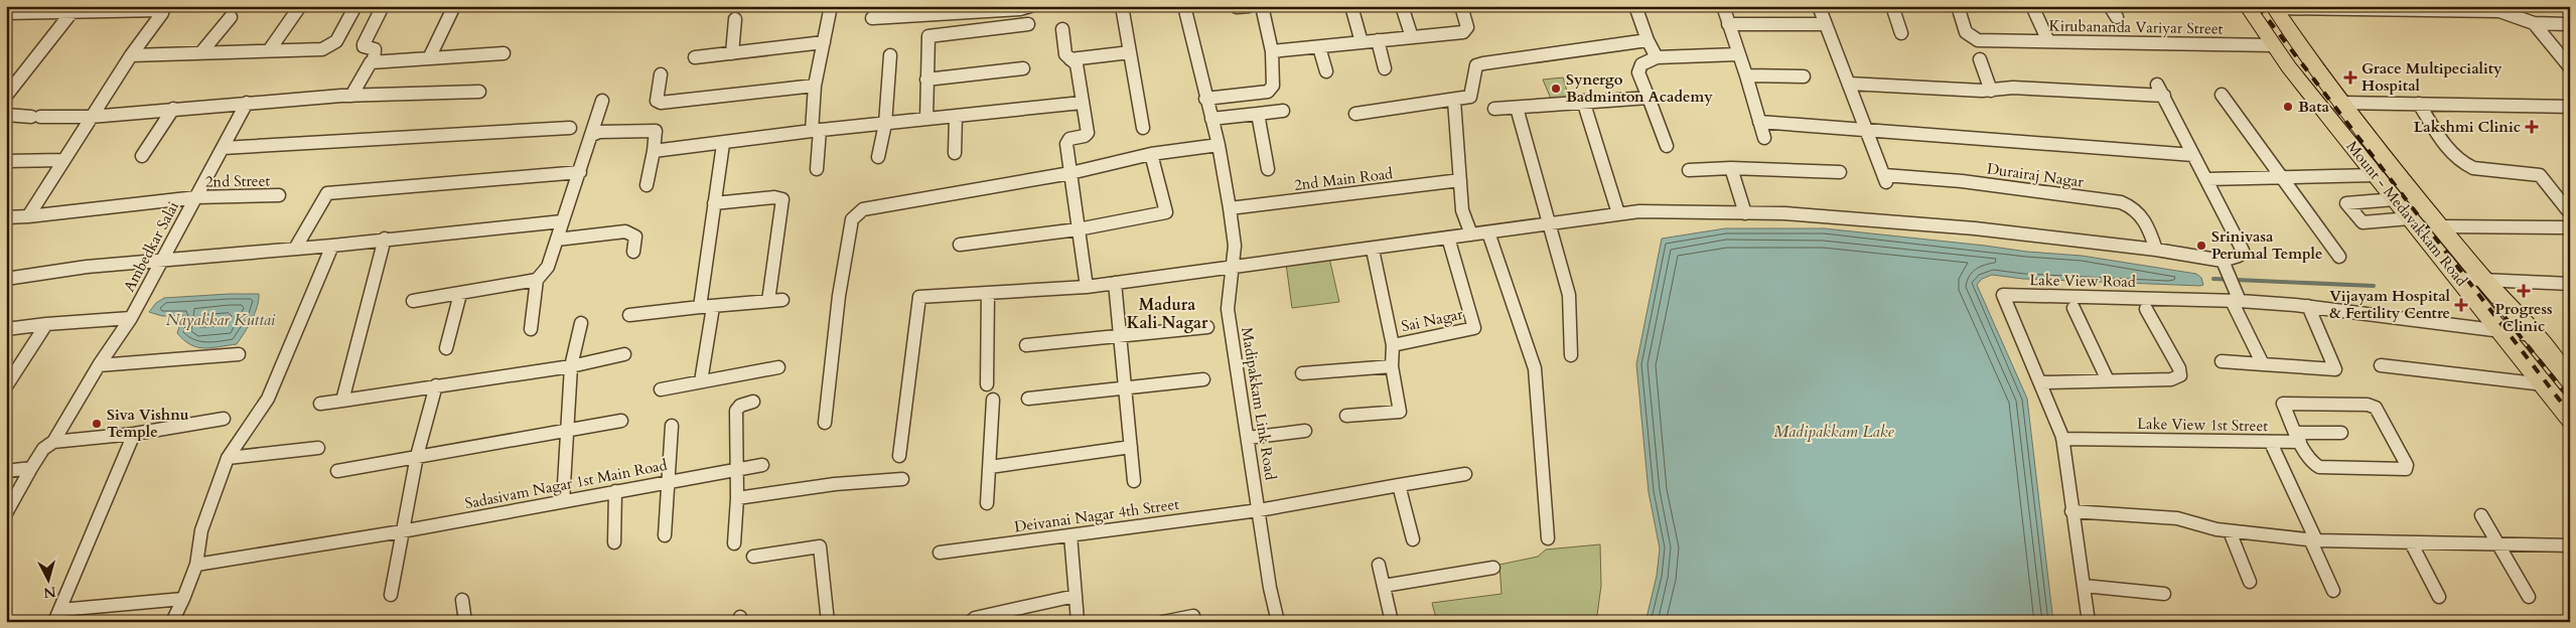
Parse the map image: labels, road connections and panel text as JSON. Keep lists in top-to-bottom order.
{
  "streets": {
    "main road": ["Mount - Medavakkam Road"],
    "street": [
      "Kirubananda Variyar Street",
      "Durairaj Nagar",
      "2nd Main Road",
      "2nd Street",
      "Ambedkar Salai",
      "Lake View Road",
      "Sai Nagar",
      "Madipakkam Link Road",
      "Lake View 1st Street",
      "Sadasivam Nagar 1st Main Road",
      "Deivanai Nagar 4th Street"
    ]
  },
  "crossings": [
    ["Kirubananda Variyar Street", "Mount - Medavakkam Road"],
    ["2nd Main Road", "Madipakkam Link Road"],
    ["2nd Street", "Ambedkar Salai"],
    ["Mount - Medavakkam Road", "Lake View Road"],
    ["Lake View Road", "Lake View 1st Street"],
    ["Madipakkam Link Road", "Deivanai Nagar 4th Street"]
  ],
  "districts": ["Madura Kali Nagar"],
  "water": ["Nayakkar Kuttai", "Madipakkam Lake"],
  "places": {
    "health": [
      "Grace Multipeciality Hospital",
      "Lakshmi Clinic",
      "Progress Clinic",
      "Vijayam Hospital & Fertility Centre"
    ],
    "other": [
      "Synergo Badminton Academy",
      "Bata",
      "Srinivasa Perumal Temple",
      "Siva Vishnu Temple"
    ]
  },
  "north": "bottom"
}
